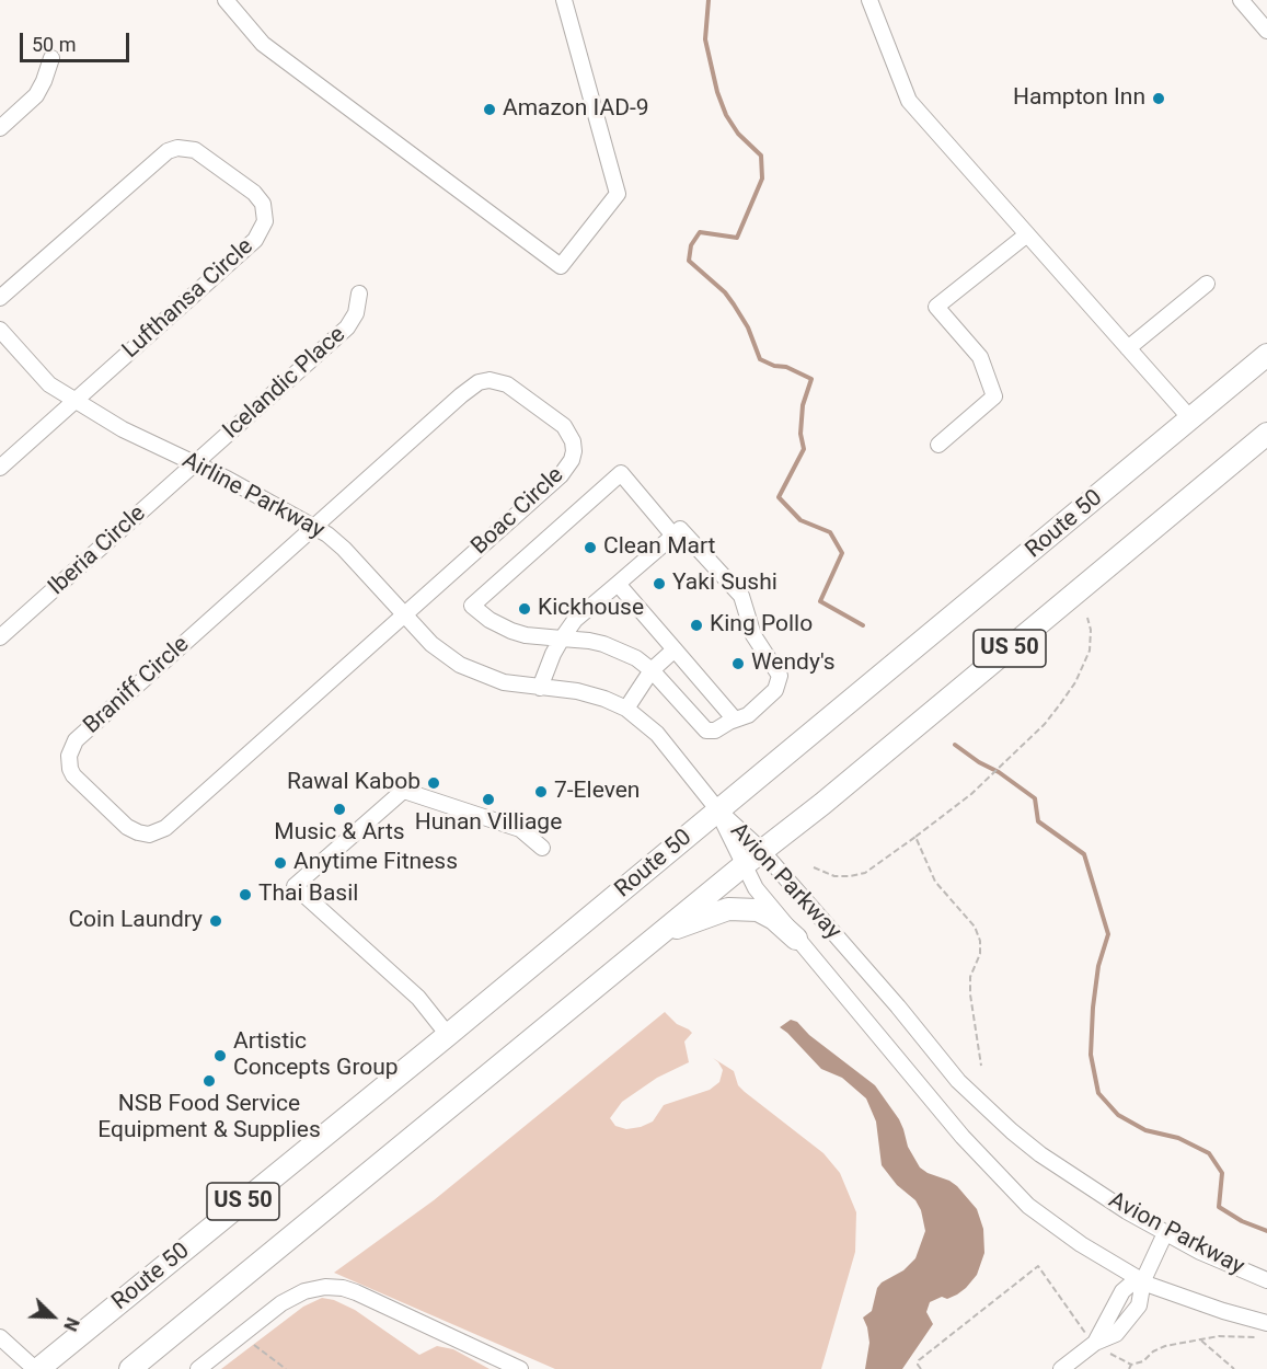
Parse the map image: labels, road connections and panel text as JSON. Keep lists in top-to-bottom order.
{
  "streets": {
    "highway": ["Route 50", "US 50"],
    "street": [
      "Lufthansa Circle",
      "Icelandic Place",
      "Airline Parkway",
      "Boac Circle",
      "Iberia Circle",
      "Braniff Circle",
      "Avion Parkway"
    ]
  },
  "crossings": [
    ["Lufthansa Circle", "Airline Parkway"],
    ["Icelandic Place", "Airline Parkway"],
    ["Icelandic Place", "Iberia Circle"],
    ["Airline Parkway", "Boac Circle"],
    ["Airline Parkway", "Route 50"],
    ["Airline Parkway", "Iberia Circle"],
    ["Airline Parkway", "Braniff Circle"],
    ["Airline Parkway", "Avion Parkway"],
    ["Boac Circle", "Braniff Circle"],
    ["Route 50", "Avion Parkway"],
    ["US 50", "Avion Parkway"]
  ],
  "places": [
    "Hampton Inn",
    "Amazon IAD-9",
    "Clean Mart",
    "Yaki Sushi",
    "Kickhouse",
    "King Pollo",
    "Wendy's",
    "Rawal Kabob",
    "7-Eleven",
    "Hunan Villiage",
    "Music & Arts",
    "Anytime Fitness",
    "Thai Basil",
    "Coin Laundry",
    "Artistic Concepts Group",
    "NSB Food Service Equipment & Supplies"
  ],
  "scale_bar": "50 m",
  "north": "bottom right"
}
